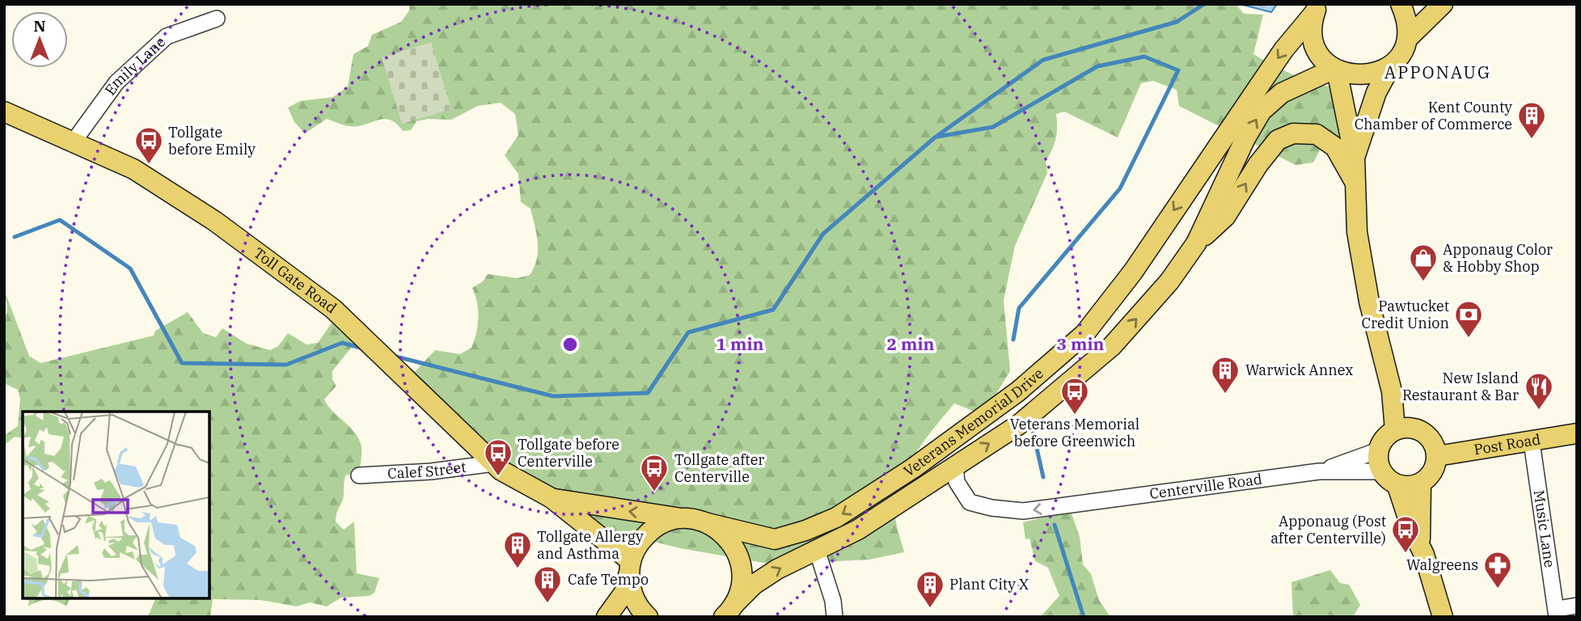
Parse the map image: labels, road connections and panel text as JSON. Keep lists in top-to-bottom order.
{
  "streets": {
    "main road": ["Toll Gate Road", "Veterans Memorial Drive", "Post Road"],
    "street": [
      "Emily Lane",
      "Calef Street",
      "Centerville Road",
      "Music Lane"
    ]
  },
  "crossings": [
    ["Emily Lane", "Toll Gate Road"],
    ["Toll Gate Road", "Veterans Memorial Drive"],
    ["Toll Gate Road", "Calef Street"],
    ["Veterans Memorial Drive", "Centerville Road"],
    ["Post Road", "Centerville Road"],
    ["Post Road", "Music Lane"]
  ],
  "one_way": ["Centerville Road"],
  "districts": ["APPONAUG"],
  "places": {
    "building": [
      "Kent County Chamber of Commerce",
      "Warwick Annex",
      "Tollgate Allergy and Asthma",
      "Cafe Tempo",
      "Plant City X"
    ],
    "bus stop": [
      "Tollgate before Emily",
      "Veterans Memorial before Greenwich",
      "Tollgate before Centerville",
      "Tollgate after Centerville",
      "Apponaug (Post after Centerville)"
    ],
    "shop": ["Apponaug Color & Hobby Shop"],
    "bank": ["Pawtucket Credit Union"],
    "restaurant": ["New Island Restaurant & Bar"],
    "pharmacy": ["Walgreens"]
  },
  "north": "top",
  "rings": ["1 min", "2 min", "3 min"]
}
